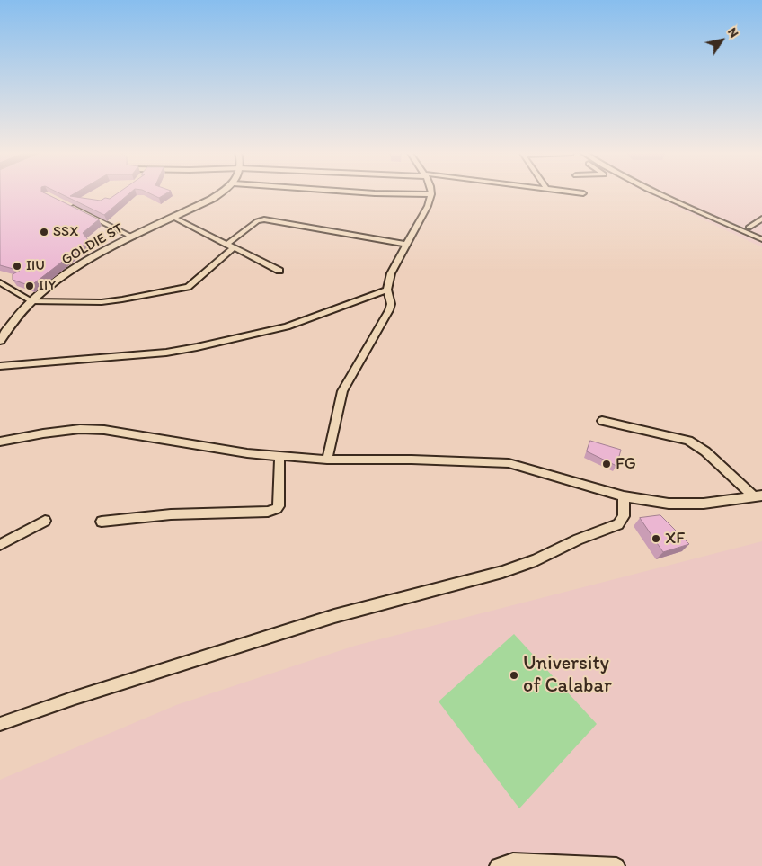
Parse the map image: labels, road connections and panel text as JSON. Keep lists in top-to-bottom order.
{
  "streets": {
    "street": ["GOLDIE ST"]
  },
  "places": [
    "SSX",
    "IIU",
    "IIY",
    "FG",
    "XF",
    "University of Calabar"
  ],
  "north": "top right"
}
